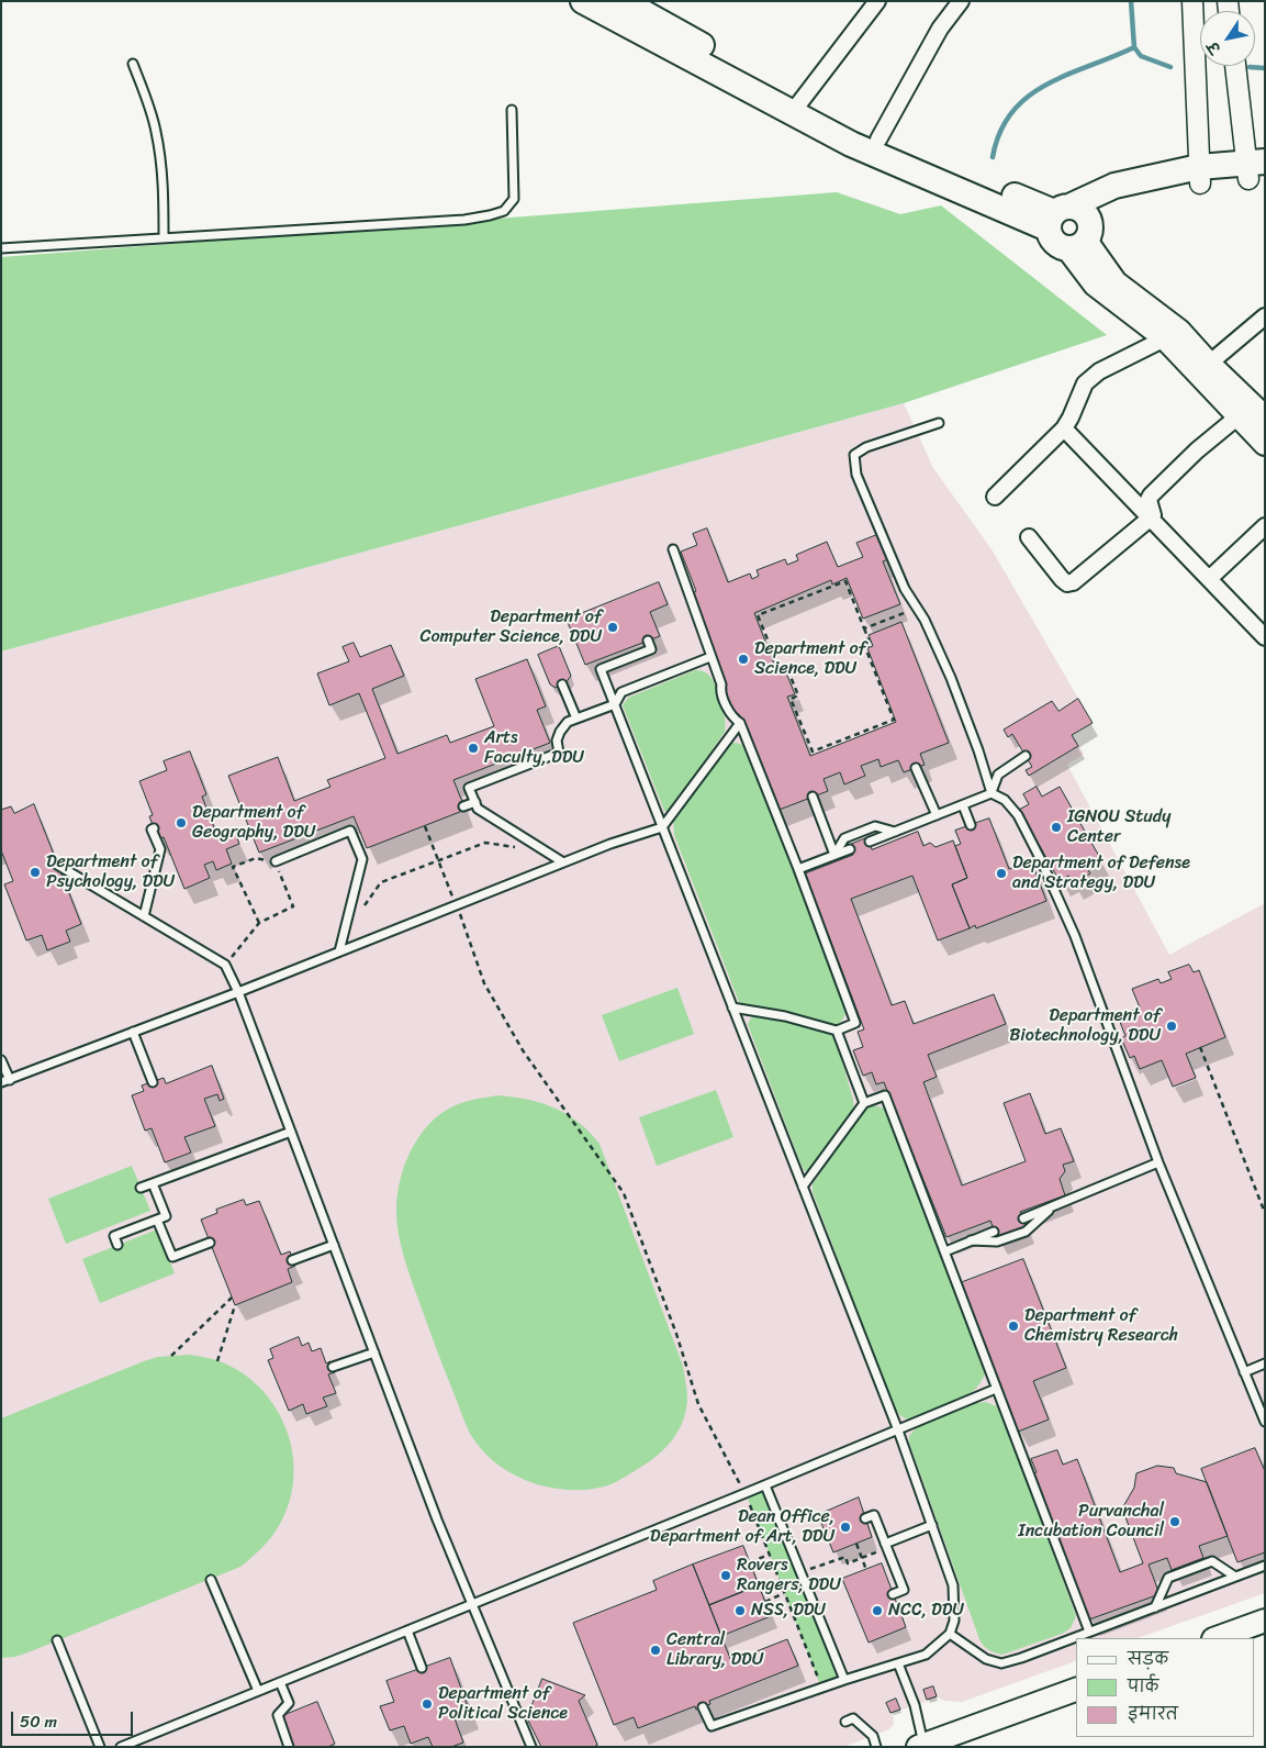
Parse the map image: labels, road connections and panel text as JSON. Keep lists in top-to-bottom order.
{
  "places": [
    "Department of Computer Science, DDU",
    "Department of Science, DDU",
    "Arts Faculty, DDU",
    "Department of Geography, DDU",
    "IGNOU Study Center",
    "Department of Psychology, DDU",
    "Department of Defense and Strategy, DDU",
    "Department of Biotechnology, DDU",
    "Department of Chemistry Research",
    "Purvanchal Incubation Council",
    "Dean Office, Department of Art, DDU",
    "Rovers Rangers, DDU",
    "NSS, DDU",
    "NCC, DDU",
    "Central Library, DDU",
    "Department of Political Science"
  ],
  "legend": ["सड़क", "पार्क", "इमारत"],
  "scale_bar": "50 m",
  "north": "bottom left"
}
